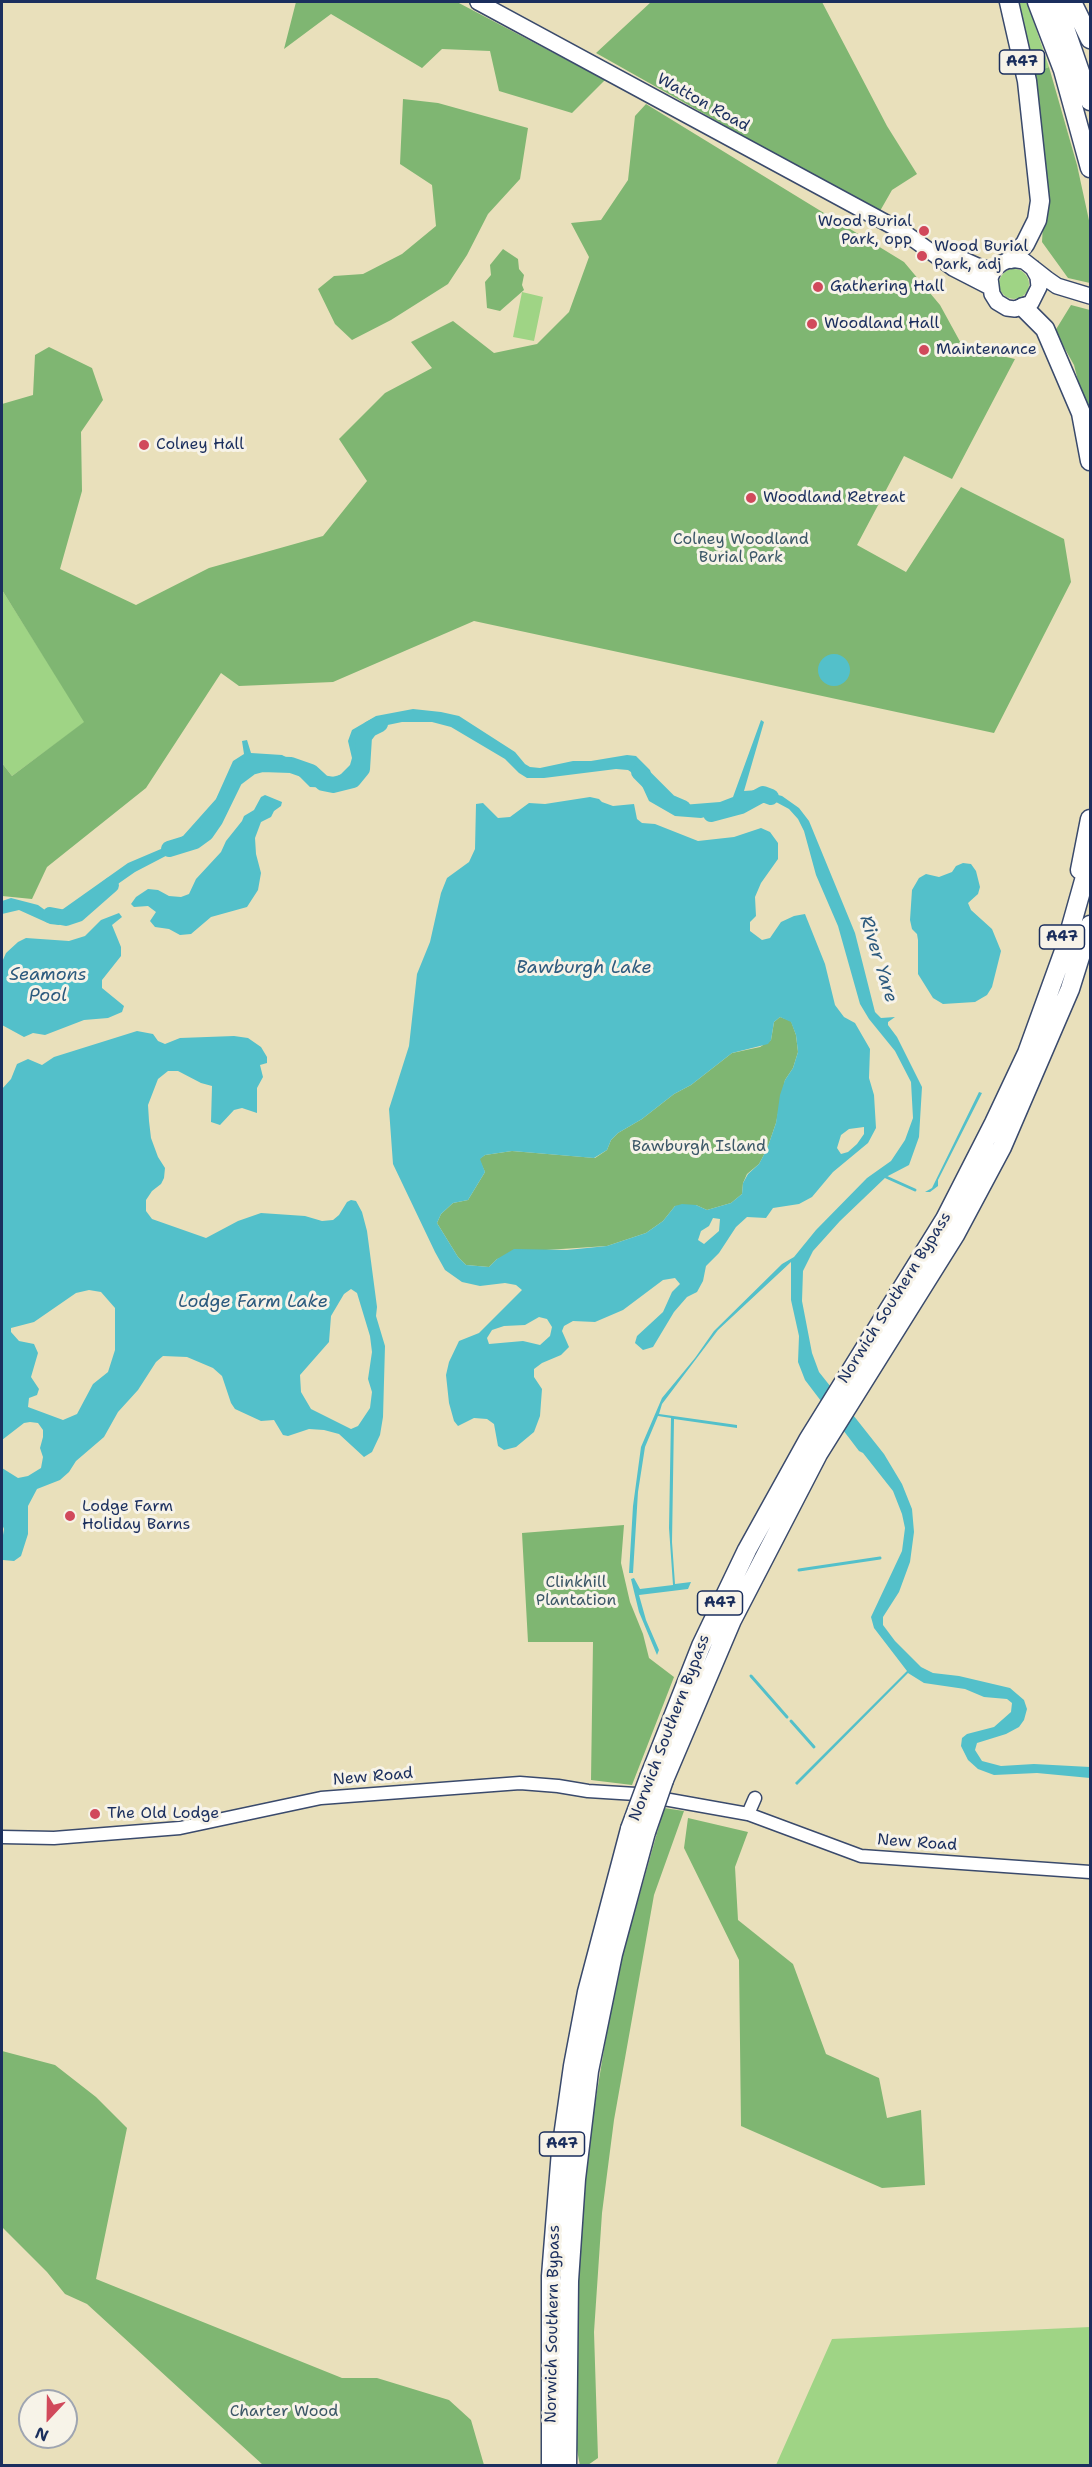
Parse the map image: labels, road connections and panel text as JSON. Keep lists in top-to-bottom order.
{
  "streets": {
    "highway": ["A47", "Norwich Southern Bypass"],
    "main road": ["Watton Road"],
    "street": ["New Road"]
  },
  "crossings": [
    ["A47", "Watton Road"],
    ["A47", "Norwich Southern Bypass"]
  ],
  "water": [
    "River Yare",
    "Bawburgh Lake",
    "Seamons Pool",
    "Lodge Farm Lake"
  ],
  "parks": [
    "Colney Woodland Burial Park",
    "Bawburgh Island",
    "Clinkhill Plantation",
    "Charter Wood"
  ],
  "places": [
    "Wood Burial Park, opp",
    "Wood Burial Park, adj",
    "Gathering Hall",
    "Woodland Hall",
    "Maintenance",
    "Colney Hall",
    "Woodland Retreat",
    "Lodge Farm Holiday Barns",
    "The Old Lodge"
  ],
  "north": "bottom"
}
